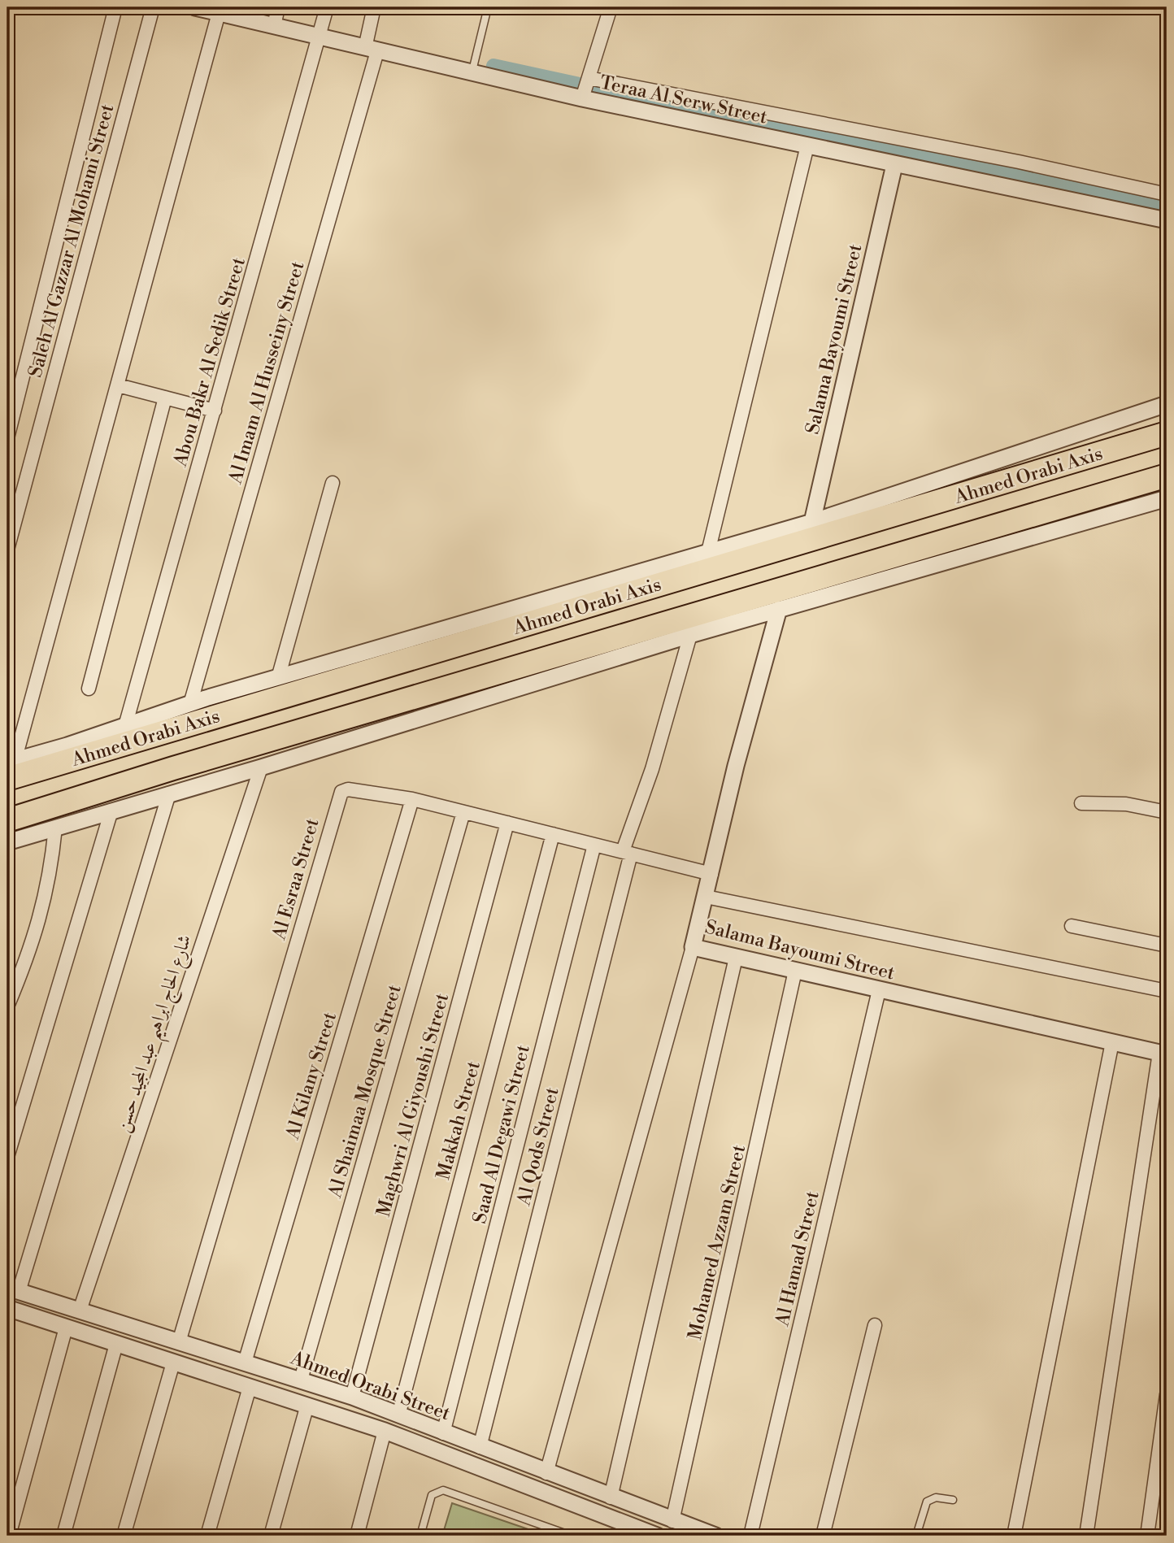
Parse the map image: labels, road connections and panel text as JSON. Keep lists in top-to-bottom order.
{
  "streets": {
    "highway": ["Ahmed Orabi Axis"],
    "street": [
      "Teraa Al Serw Street",
      "Saleh Al Gazzar Al Mohami Street",
      "Salama Bayoumi Street",
      "Abou Bakr Al Sedik Street",
      "Al Imam Al Husseiny Street",
      "Al Esraa Street",
      "شارع الحاج ابراهيم عبد المجيد حسن",
      "Al Kilany Street",
      "Al Shaimaa Mosque Street",
      "Maghwri Al Giyoushi Street",
      "Makkah Street",
      "Saad Al Degawi Street",
      "Al Qods Street",
      "Mohamed Azzam Street",
      "Al Hamad Street",
      "Ahmed Orabi Street"
    ]
  },
  "crossings": [
    ["Teraa Al Serw Street", "Salama Bayoumi Street"],
    ["Teraa Al Serw Street", "Abou Bakr Al Sedik Street"],
    ["Teraa Al Serw Street", "Al Imam Al Husseiny Street"],
    ["Salama Bayoumi Street", "Al Esraa Street"],
    ["Salama Bayoumi Street", "Mohamed Azzam Street"],
    ["Salama Bayoumi Street", "Al Hamad Street"],
    ["Al Esraa Street", "Al Kilany Street"],
    ["Al Esraa Street", "Al Shaimaa Mosque Street"],
    ["Al Esraa Street", "Maghwri Al Giyoushi Street"],
    ["Al Esraa Street", "Makkah Street"],
    ["Al Esraa Street", "Saad Al Degawi Street"],
    ["Al Esraa Street", "Al Qods Street"],
    ["Al Esraa Street", "Ahmed Orabi Street"],
    ["شارع الحاج ابراهيم عبد المجيد حسن", "Ahmed Orabi Street"],
    ["Al Kilany Street", "Ahmed Orabi Street"],
    ["Al Shaimaa Mosque Street", "Ahmed Orabi Street"],
    ["Maghwri Al Giyoushi Street", "Ahmed Orabi Street"],
    ["Makkah Street", "Ahmed Orabi Street"],
    ["Saad Al Degawi Street", "Ahmed Orabi Street"],
    ["Al Qods Street", "Ahmed Orabi Street"],
    ["Mohamed Azzam Street", "Ahmed Orabi Street"]
  ]
}
